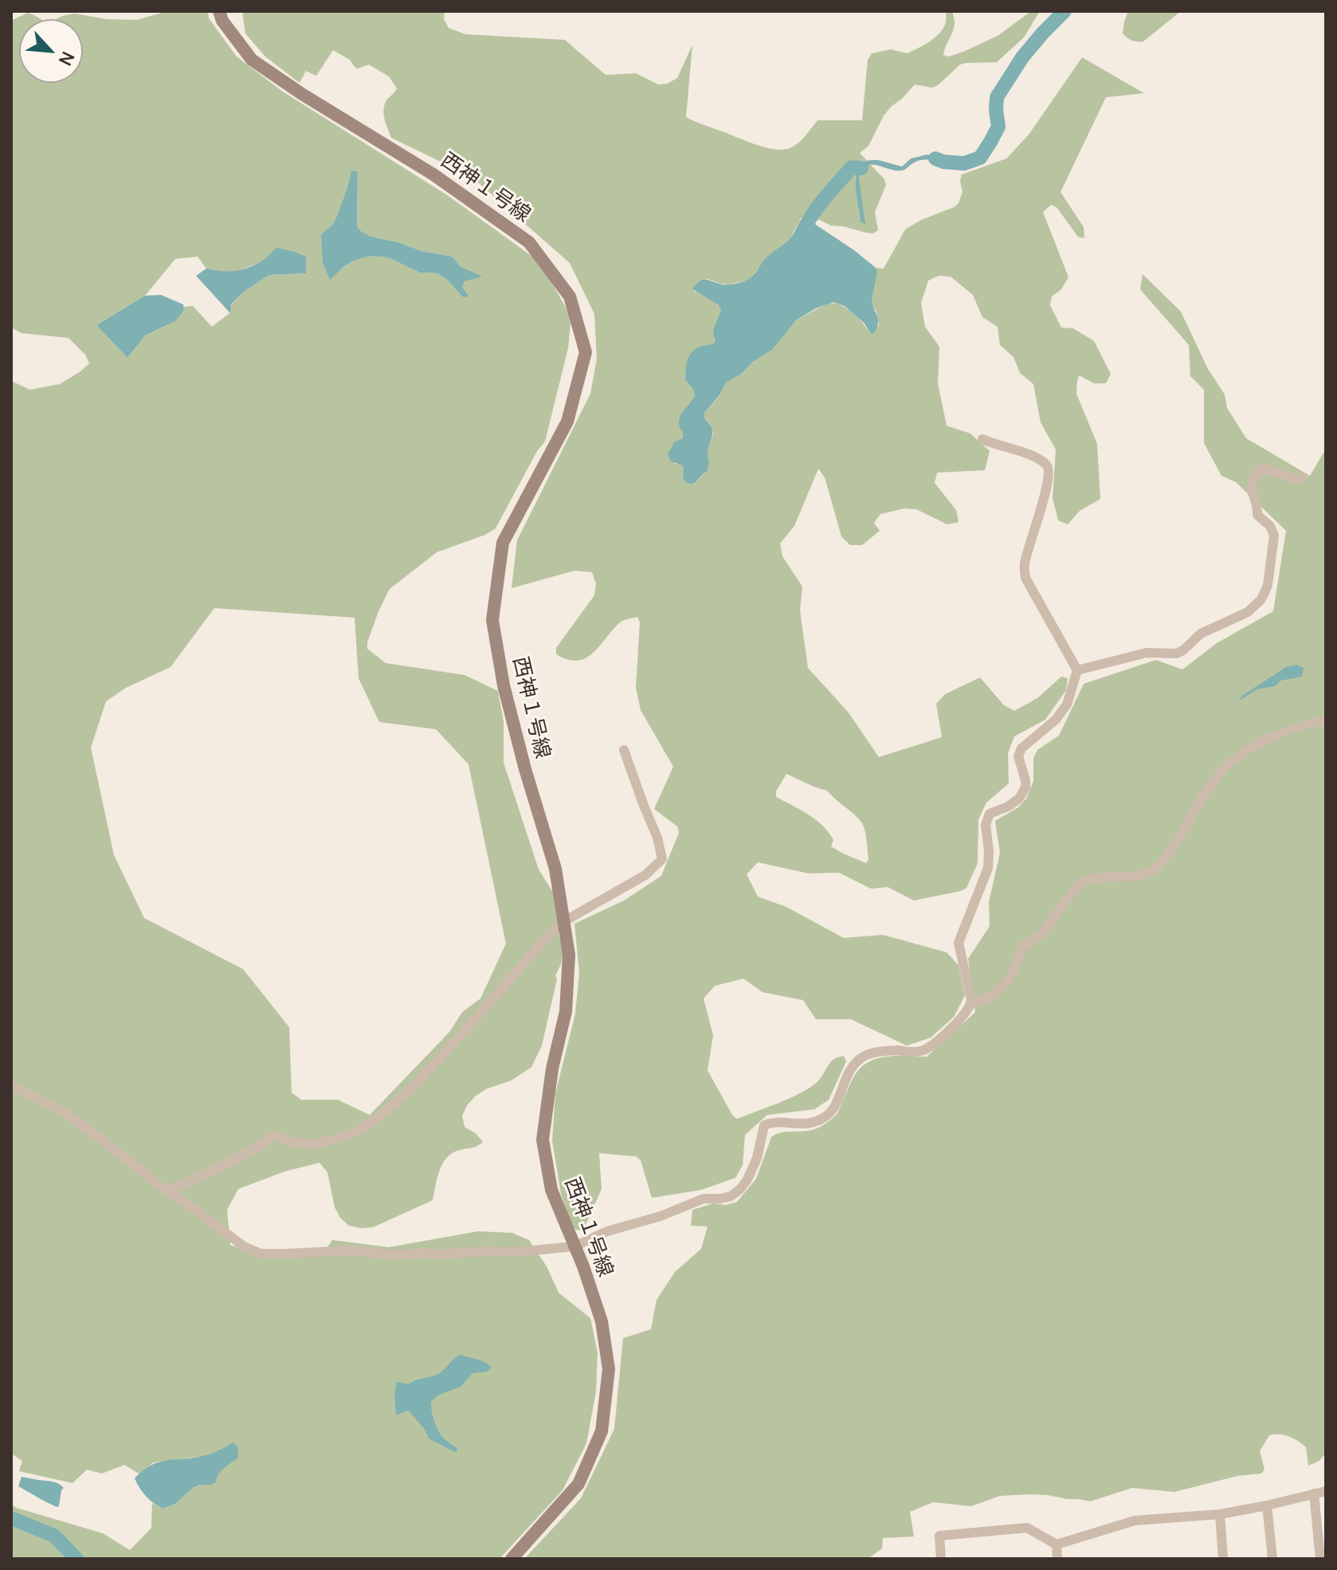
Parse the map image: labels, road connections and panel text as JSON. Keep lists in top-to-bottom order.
{
  "streets": {
    "street": ["西神１号線"]
  },
  "north": "bottom right"
}
